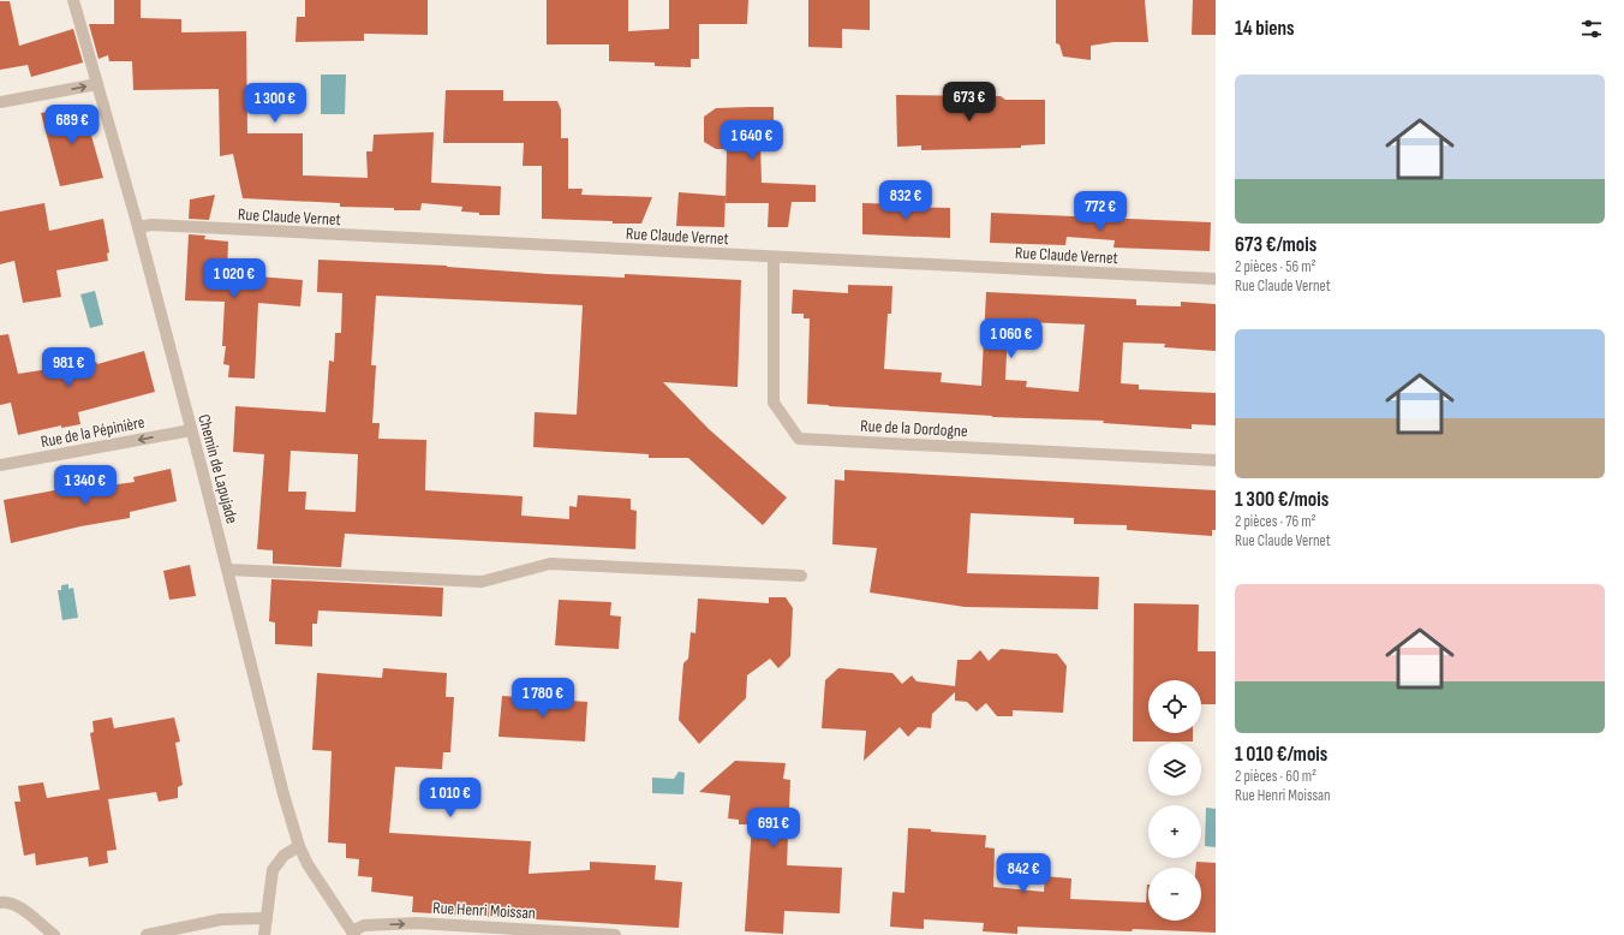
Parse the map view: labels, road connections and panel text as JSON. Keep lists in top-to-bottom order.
{
  "streets": {
    "street": [
      "Rue Claude Vernet",
      "Rue de la Dordogne",
      "Rue de la Pépinière",
      "Chemin de Lapujade",
      "Rue Henri Moissan"
    ]
  },
  "crossings": [
    ["Rue Claude Vernet", "Rue de la Dordogne"],
    ["Rue Claude Vernet", "Chemin de Lapujade"],
    ["Rue de la Pépinière", "Chemin de Lapujade"],
    ["Chemin de Lapujade", "Rue Henri Moissan"]
  ],
  "one_way": ["Rue de la Pépinière", "Rue Henri Moissan"],
  "page": {
    "heading": "14 biens",
    "list": [
      {
        "name": "673 €/mois",
        "note": "2 pièces · 56 m² · Rue Claude Vernet"
      },
      {
        "name": "1 300 €/mois",
        "note": "2 pièces · 76 m² · Rue Claude Vernet"
      },
      {
        "name": "1 010 €/mois",
        "note": "2 pièces · 60 m² · Rue Henri Moissan"
      }
    ],
    "price": [
      "673 €",
      "1 300 €",
      "689 €",
      "1 640 €",
      "832 €",
      "772 €",
      "1 020 €",
      "1 060 €",
      "981 €",
      "1 340 €",
      "1 780 €",
      "1 010 €",
      "691 €",
      "842 €"
    ],
    "map_buttons": ["+", "−"]
  }
}
